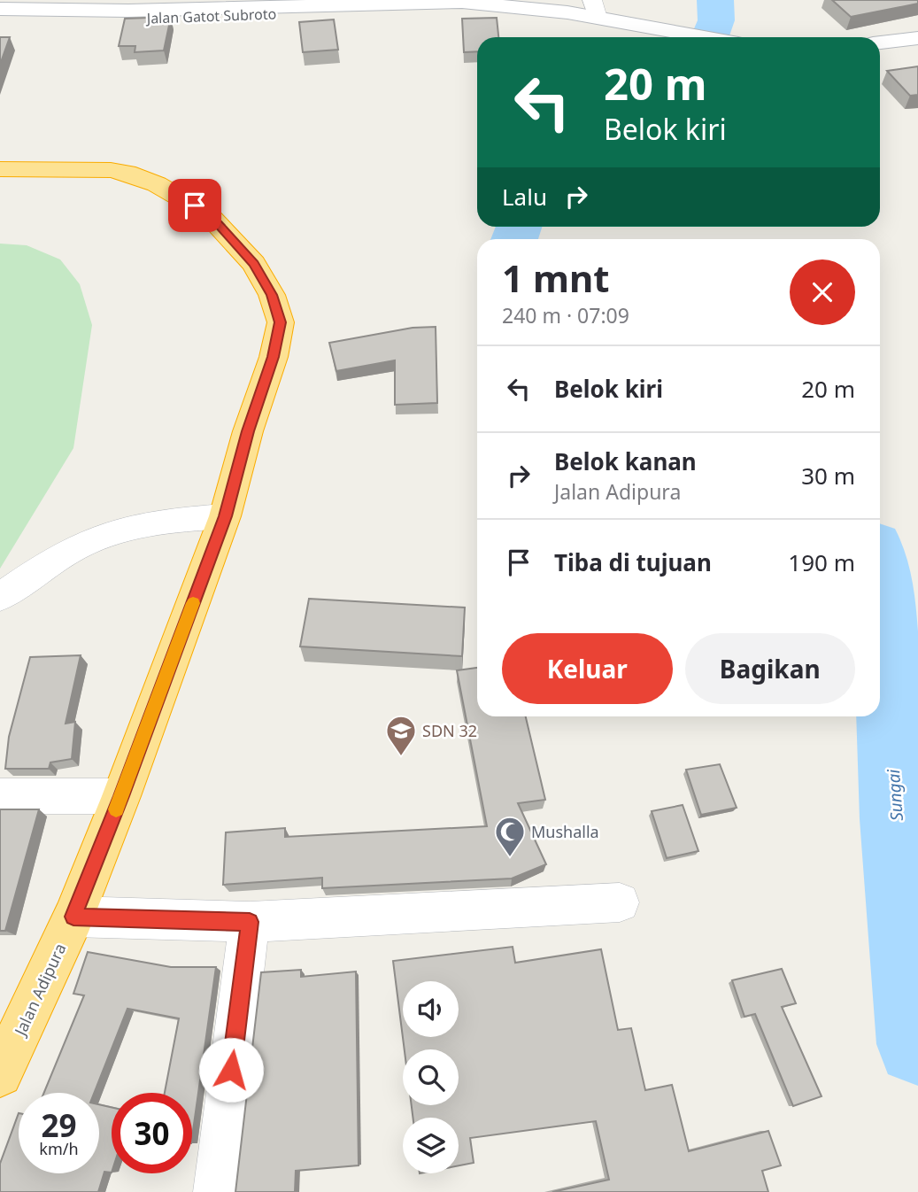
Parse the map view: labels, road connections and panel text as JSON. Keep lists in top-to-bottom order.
{
  "streets": {
    "highway": ["Jalan Adipura"],
    "street": ["Jalan Gatot Subroto"]
  },
  "water": ["Sungai"],
  "places": {
    "school or university": ["SDN 32"],
    "mosque": ["Mushalla"]
  },
  "page": {
    "turn": ["20 m", "Belok kiri"],
    "then": "Lalu",
    "heading": ["1 mnt", "240 m · 07:09"],
    "list": [
      {
        "name": "Belok kiri",
        "value": "20 m"
      },
      {
        "name": "Belok kanan",
        "note": "Jalan Adipura",
        "value": "30 m"
      },
      {
        "name": "Tiba di tujuan",
        "value": "190 m"
      }
    ],
    "buttons": ["Keluar", "Bagikan"],
    "speed": "29 km/h",
    "limit": "30"
  }
}
